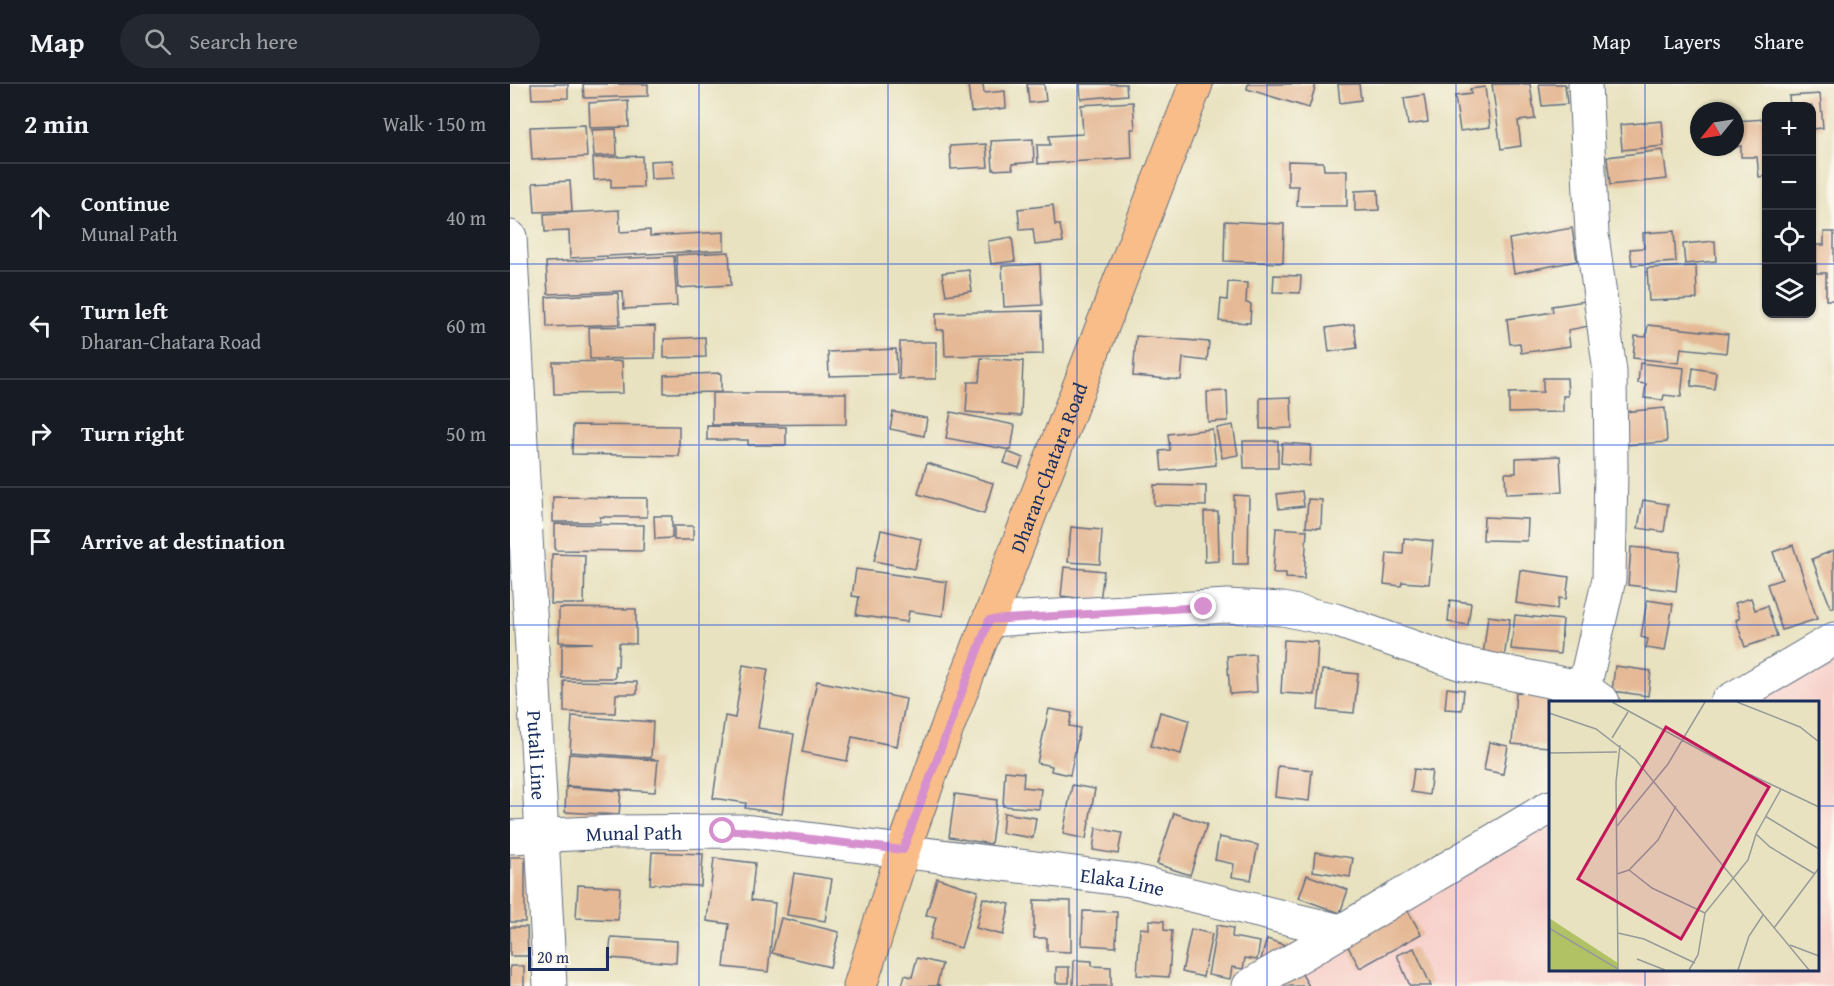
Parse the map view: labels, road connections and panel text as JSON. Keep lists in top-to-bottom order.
{
  "streets": {
    "main road": ["Dharan-Chatara Road"],
    "street": ["Putali Line", "Munal Path", "Elaka Line"]
  },
  "crossings": [
    ["Dharan-Chatara Road", "Munal Path"],
    ["Dharan-Chatara Road", "Elaka Line"],
    ["Putali Line", "Munal Path"],
    ["Munal Path", "Elaka Line"]
  ],
  "scale_bar": "20 m",
  "north": "bottom left",
  "page": {
    "header": "Map",
    "search": "Search here",
    "nav": ["Map", "Layers", "Share"],
    "heading": ["2 min", "Walk · 150 m"],
    "map_buttons": ["+", "−"],
    "list": [
      ["Continue", "Munal Path", "40 m"],
      ["Turn left", "Dharan-Chatara Road", "60 m"],
      ["Turn right", "50 m"],
      "Arrive at destination"
    ],
    "scale": "20 m"
  }
}
